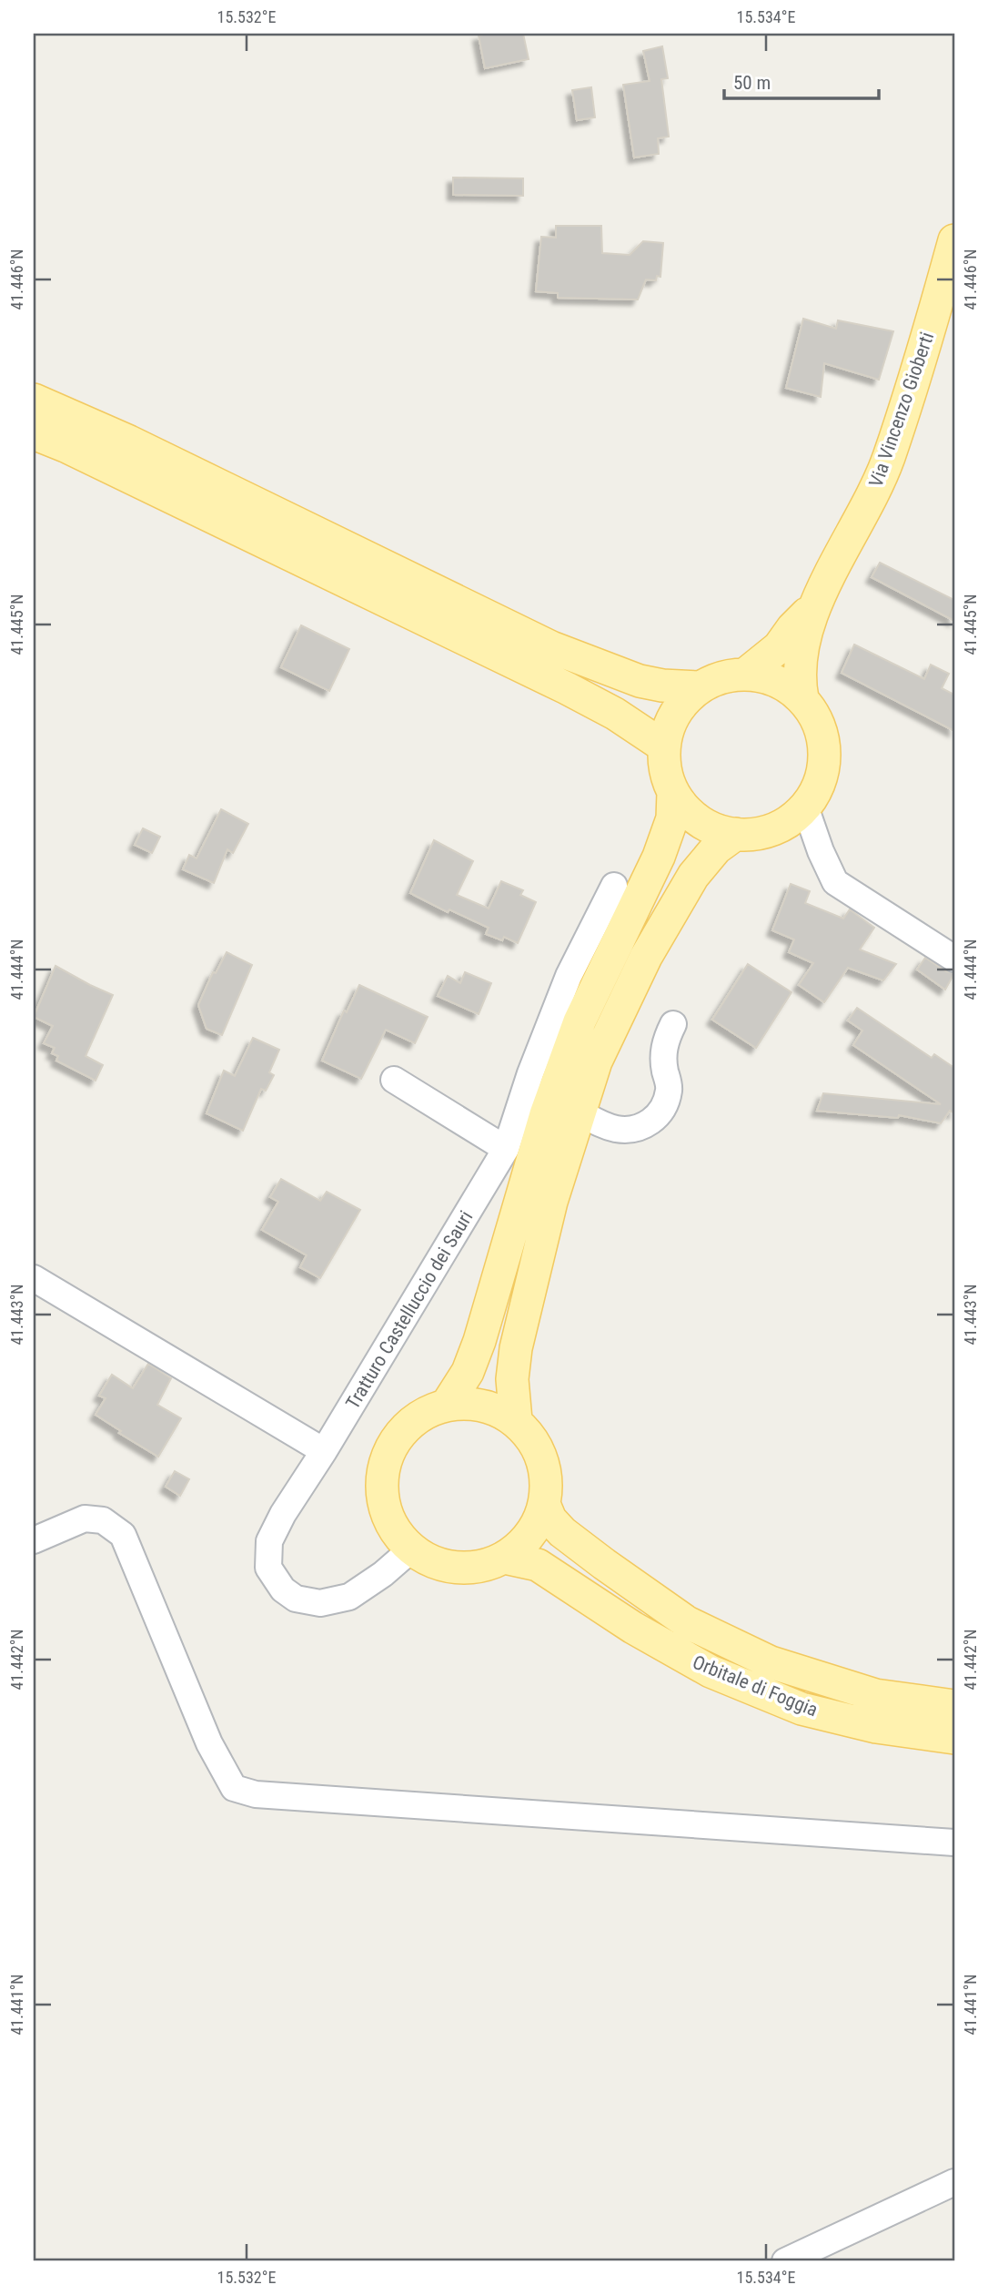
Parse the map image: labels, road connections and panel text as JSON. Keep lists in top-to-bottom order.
{
  "streets": {
    "main road": ["Via Vincenzo Gioberti", "Orbitale di Foggia"],
    "street": ["Tratturo Castelluccio dei Sauri"]
  },
  "crossings": [
    ["Tratturo Castelluccio dei Sauri", "Orbitale di Foggia"]
  ],
  "scale_bar": "50 m",
  "coordinates": [
    "15.532°E",
    "15.534°E",
    "41.446°N",
    "41.445°N",
    "41.444°N",
    "41.443°N",
    "41.442°N",
    "41.441°N"
  ]
}
